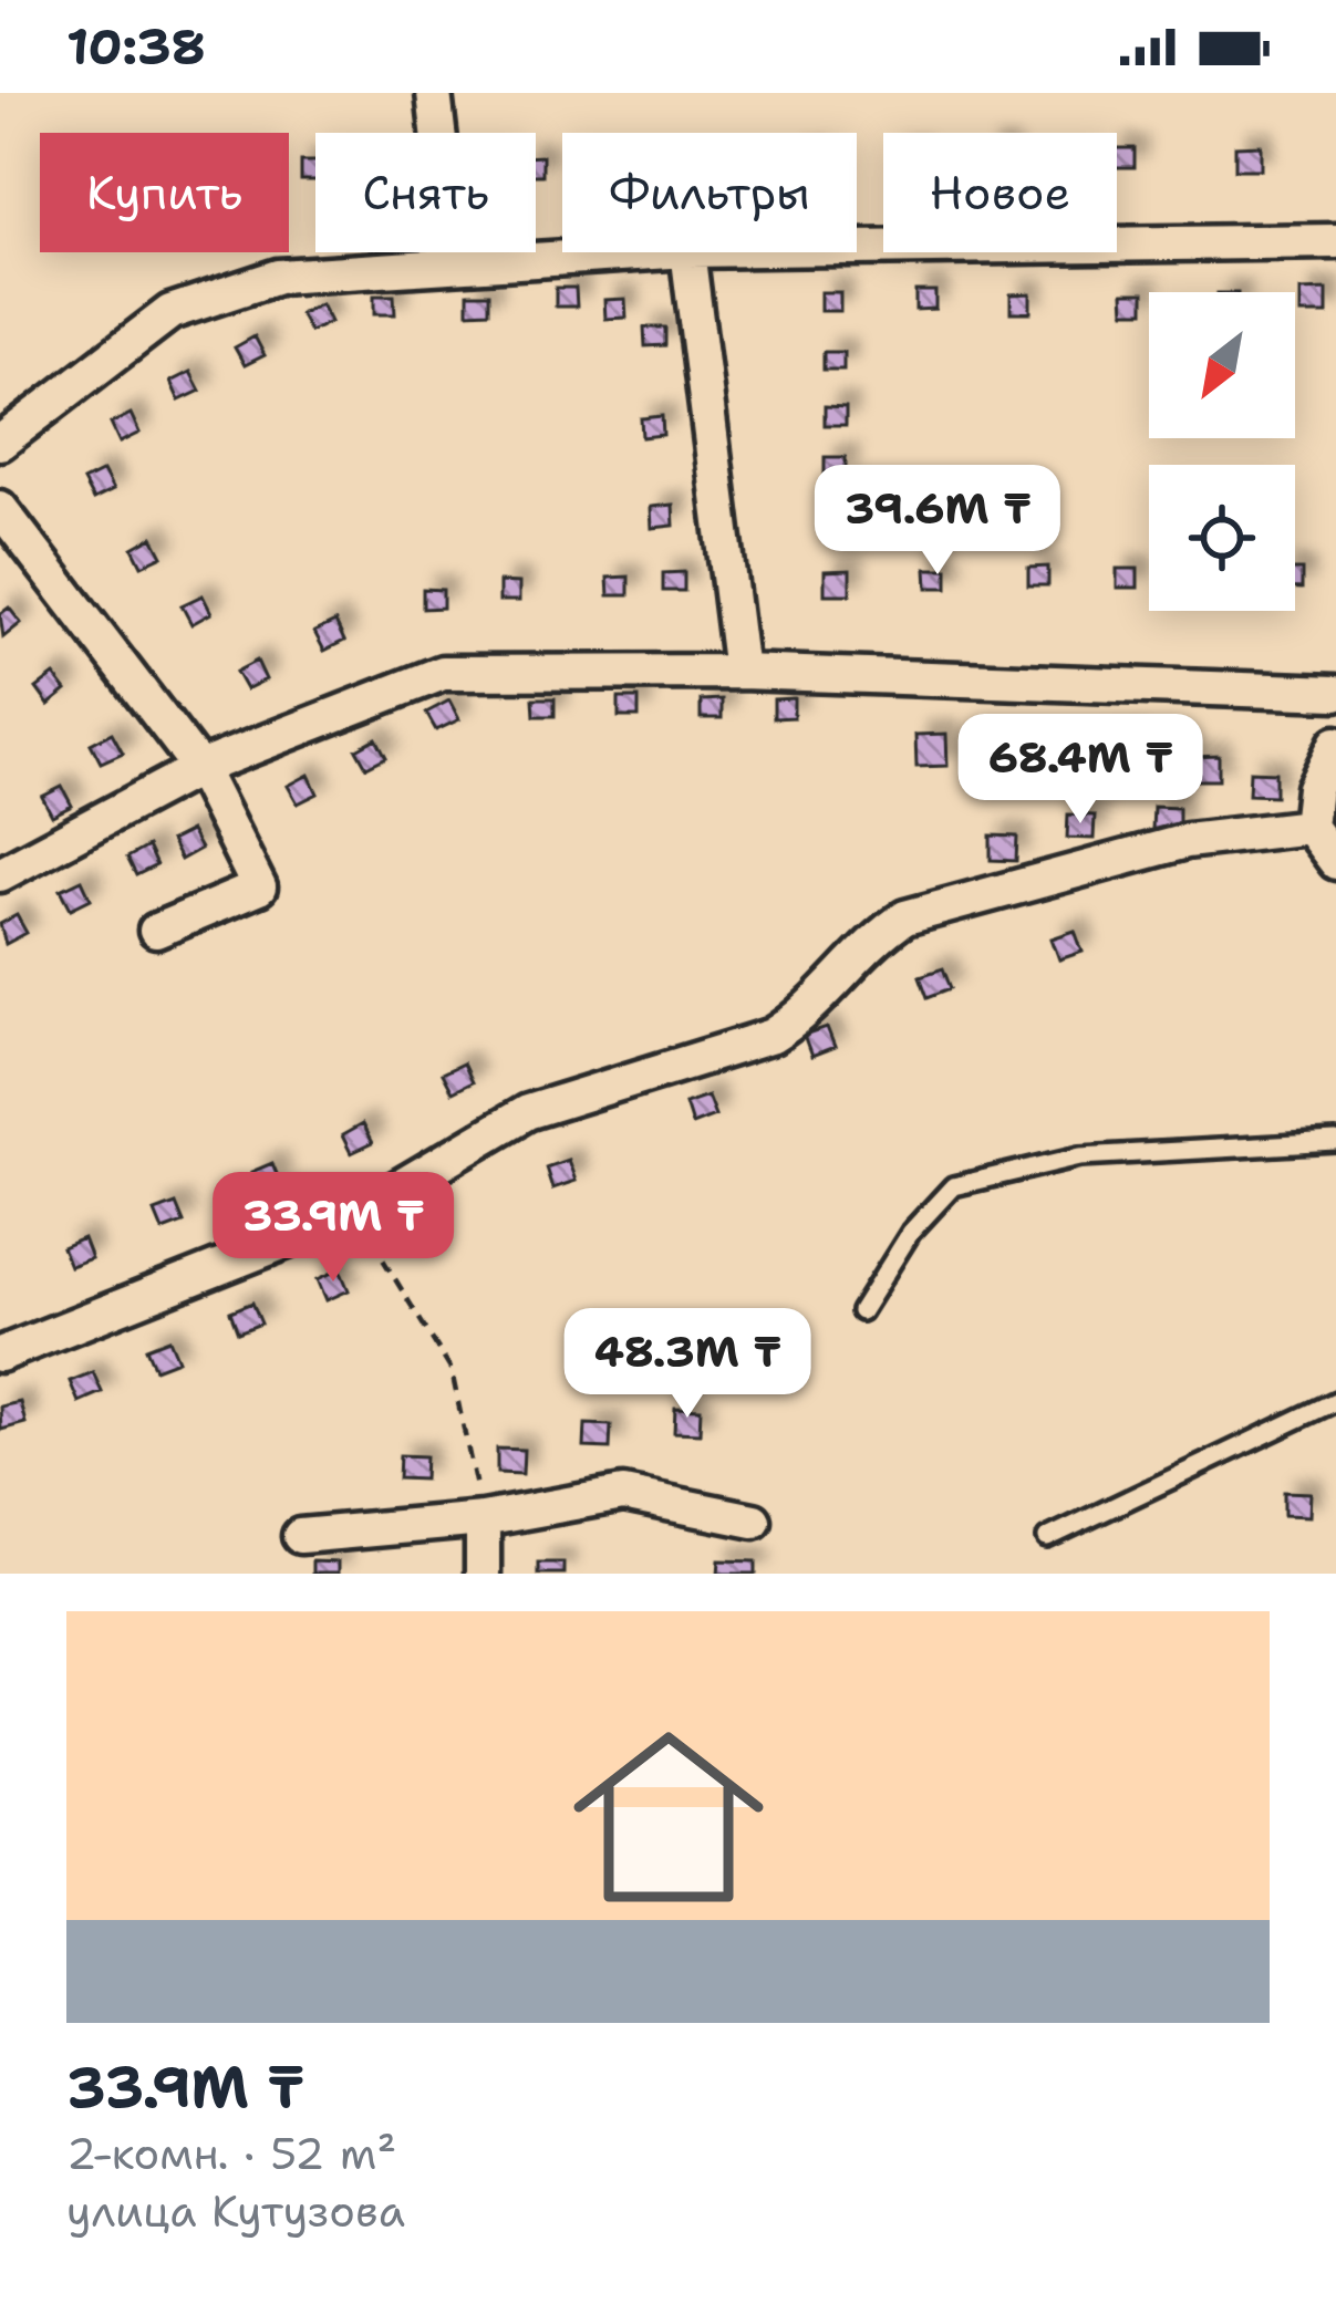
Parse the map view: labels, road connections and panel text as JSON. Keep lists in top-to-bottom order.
{
  "north": "bottom left",
  "page": {
    "status": "10:38",
    "chip": [
      "Купить",
      "Снять",
      "Фильтры",
      "Новое"
    ],
    "price": [
      "39.6M ₸",
      "68.4M ₸",
      "33.9M ₸",
      "48.3M ₸"
    ],
    "list": [
      {
        "name": "33.9M ₸",
        "note": "2-комн. · 52 m² · улица Кутузова"
      }
    ]
  }
}
